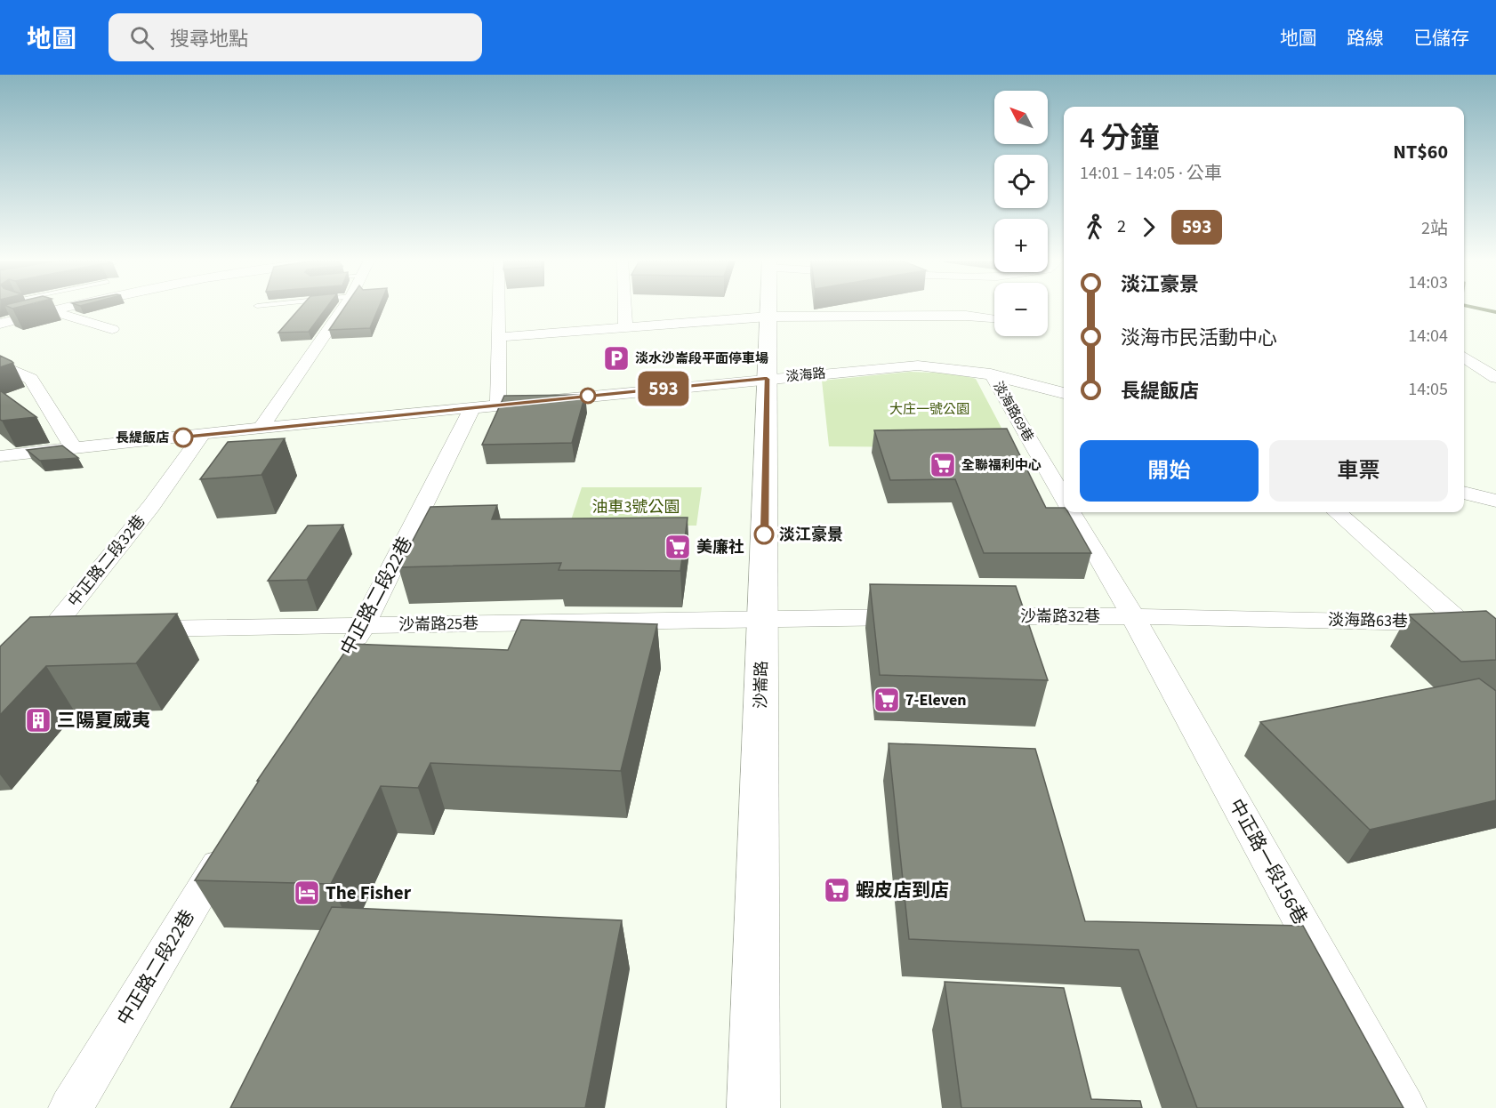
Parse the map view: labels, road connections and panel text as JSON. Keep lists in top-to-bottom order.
{
  "streets": {
    "street": [
      "淡海路",
      "淡海路69巷",
      "中正路二段32巷",
      "中正路二段22巷",
      "沙崙路32巷",
      "淡海路63巷",
      "沙崙路25巷",
      "沙崙路",
      "中正路一段156巷"
    ]
  },
  "crossings": [
    ["淡海路", "淡海路69巷"],
    ["淡海路", "中正路二段32巷"],
    ["淡海路", "中正路二段22巷"],
    ["淡海路", "沙崙路"],
    ["中正路二段22巷", "沙崙路25巷"],
    ["沙崙路32巷", "淡海路63巷"],
    ["沙崙路32巷", "中正路一段156巷"],
    ["淡海路63巷", "中正路一段156巷"],
    ["沙崙路25巷", "沙崙路"]
  ],
  "parks": ["大庄一號公園", "油車3號公園"],
  "places": {
    "parking": ["淡水沙崙段平面停車場"],
    "other": ["長緹飯店", "淡江豪景"],
    "supermarket": [
      "全聯福利中心",
      "美廉社",
      "7-Eleven",
      "蝦皮店到店"
    ],
    "building": ["三陽夏威夷"],
    "hotel": ["The Fisher"]
  },
  "lines": ["bus line 593"],
  "north": "top left",
  "page": {
    "header": "地圖",
    "search": "搜尋地點",
    "nav": ["地圖", "路線", "已儲存"],
    "on_map": "593",
    "map_buttons": ["+", "−"],
    "heading": ["4 分鐘", "14:01 – 14:05 · 公車", "NT$60"],
    "legs": ["2", "593", "2站"],
    "list": [
      {
        "name": "淡江豪景",
        "value": "14:03"
      },
      {
        "name": "淡海市民活動中心",
        "value": "14:04"
      },
      {
        "name": "長緹飯店",
        "value": "14:05"
      }
    ],
    "buttons": ["開始", "車票"]
  }
}
